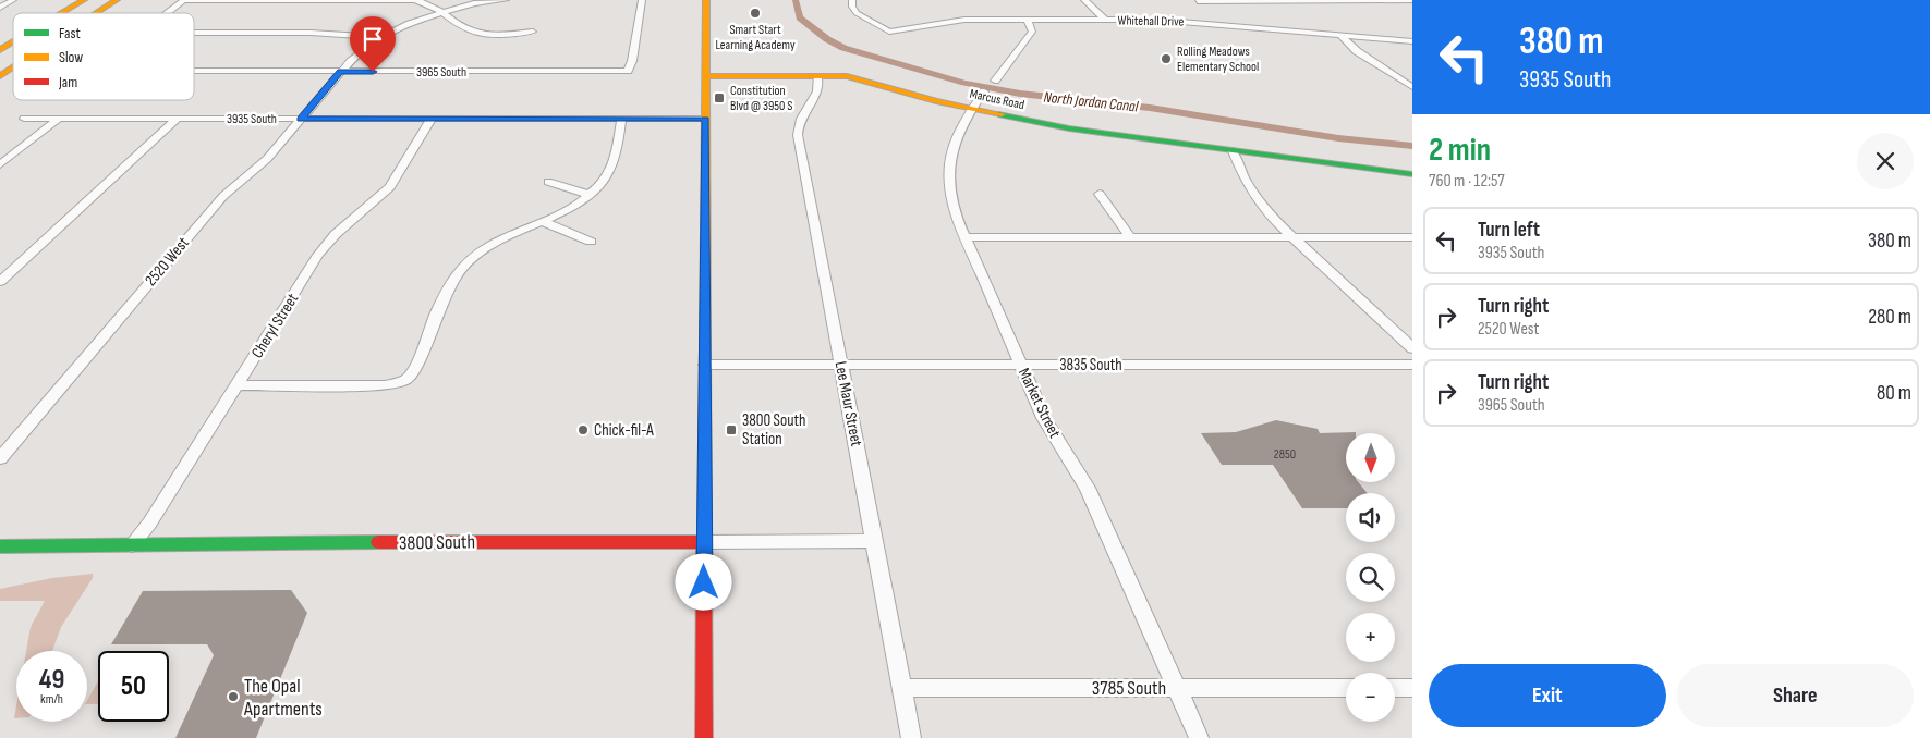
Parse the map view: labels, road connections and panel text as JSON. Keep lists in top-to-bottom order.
{
  "streets": {
    "main road": ["Marcus Road", "3800 South"],
    "street": [
      "Whitehall Drive",
      "3965 South",
      "3935 South",
      "2520 West",
      "Cheryl Street",
      "3835 South",
      "Market Street",
      "Lee Maur Street",
      "3785 South"
    ]
  },
  "crossings": [
    ["3965 South", "2520 West"],
    ["Marcus Road", "Market Street"],
    ["Marcus Road", "Lee Maur Street"],
    ["3935 South", "2520 West"],
    ["3935 South", "Cheryl Street"],
    ["Cheryl Street", "3800 South"],
    ["3835 South", "Market Street"],
    ["3835 South", "Lee Maur Street"],
    ["Market Street", "3785 South"],
    ["Lee Maur Street", "3800 South"],
    ["Lee Maur Street", "3785 South"]
  ],
  "water": ["North Jordan Canal"],
  "places": {
    "other": [
      "Smart Start Learning Academy",
      "Rolling Meadows Elementary School",
      "Chick-fil-A",
      "The Opal Apartments"
    ],
    "transit": ["Constitution Blvd @ 3950 S", "3800 South Station"]
  },
  "house_numbers": ["2850"],
  "legend": ["Fast", "Slow", "Jam"],
  "north": "bottom",
  "page": {
    "turn": ["380 m", "3935 South"],
    "heading": ["2 min", "760 m · 12:57"],
    "list": [
      {
        "name": "Turn left",
        "note": "3935 South",
        "value": "380 m"
      },
      {
        "name": "Turn right",
        "note": "2520 West",
        "value": "280 m"
      },
      {
        "name": "Turn right",
        "note": "3965 South",
        "value": "80 m"
      }
    ],
    "map_buttons": ["+", "−"],
    "speed": "49 km/h",
    "limit": "50",
    "buttons": ["Exit", "Share"]
  }
}
